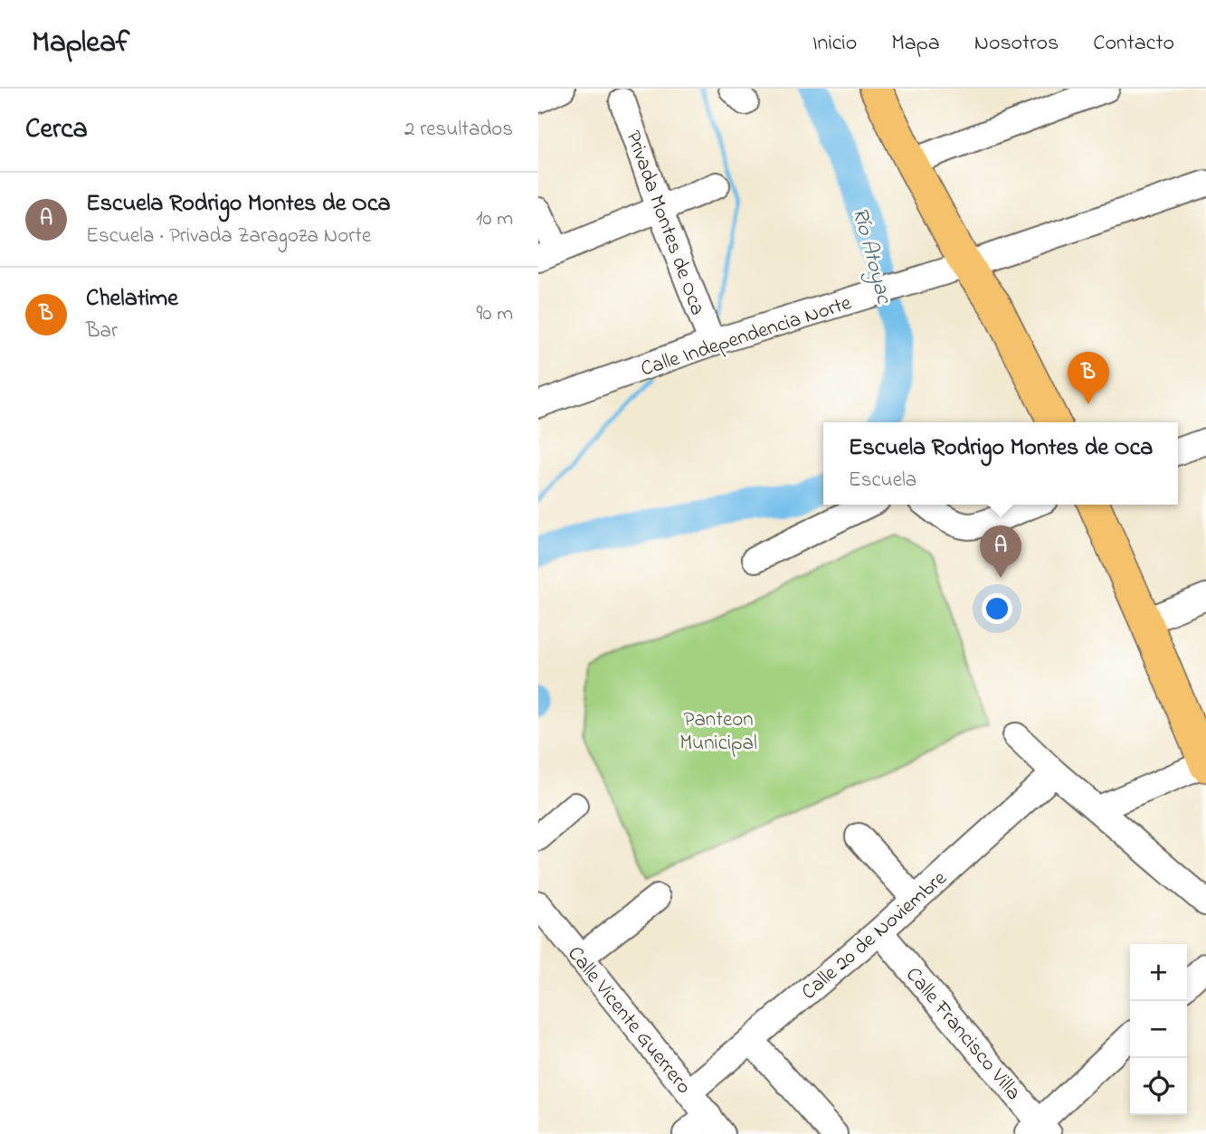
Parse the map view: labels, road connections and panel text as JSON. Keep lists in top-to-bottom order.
{
  "streets": {
    "street": [
      "Privada Montes de Oca",
      "Calle Independencia Norte",
      "Calle 20 de Noviembre",
      "Calle Vicente Guerrero",
      "Calle Francisco Villa"
    ]
  },
  "crossings": [
    ["Privada Montes de Oca", "Calle Independencia Norte"],
    ["Calle 20 de Noviembre", "Calle Vicente Guerrero"],
    ["Calle 20 de Noviembre", "Calle Francisco Villa"]
  ],
  "water": ["Río Atoyac"],
  "parks": ["Panteon Municipal"],
  "page": {
    "header": "Mapleaf",
    "nav": [
      "Inicio",
      "Mapa",
      "Nosotros",
      "Contacto"
    ],
    "heading": ["Cerca", "2 resultados"],
    "list": [
      {
        "mark": "A",
        "name": "Escuela Rodrigo Montes de Oca",
        "note": "Escuela · Privada Zaragoza Norte",
        "value": "10 m"
      },
      {
        "mark": "B",
        "name": "Chelatime",
        "note": "Bar",
        "value": "90 m"
      }
    ],
    "pins": ["B", "A"],
    "popup": ["Escuela Rodrigo Montes de Oca", "Escuela"],
    "map_buttons": ["+", "−"]
  }
}
